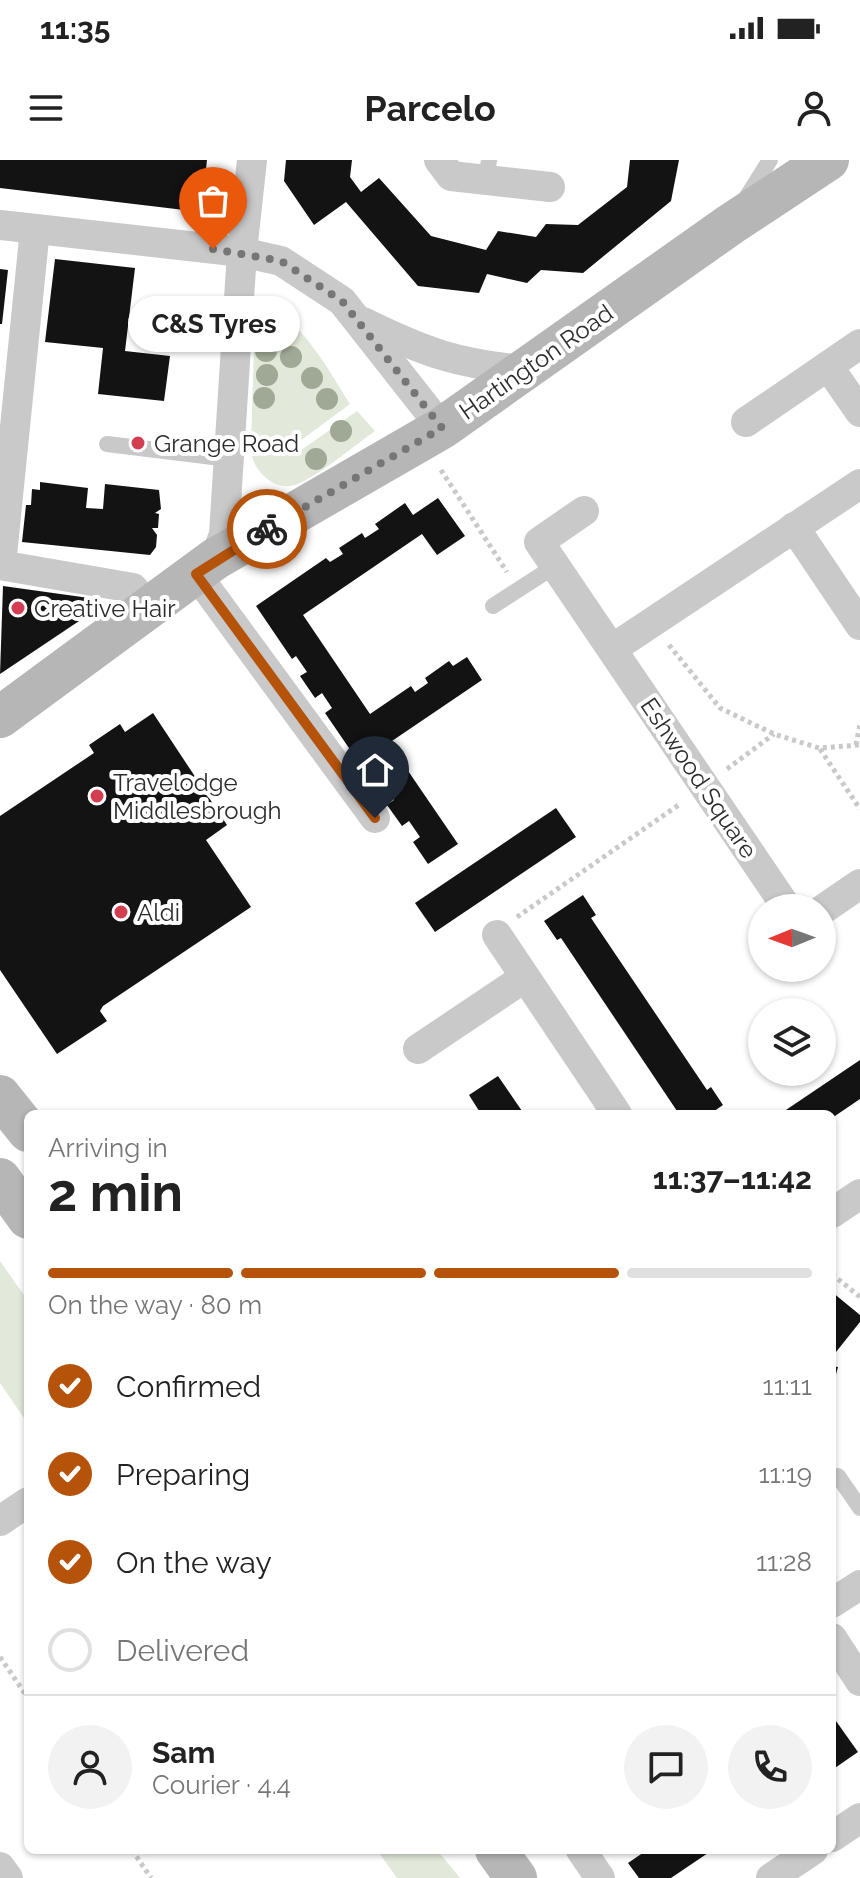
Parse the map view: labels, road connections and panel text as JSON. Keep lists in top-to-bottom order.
{
  "streets": {
    "main road": ["Hartington Road"],
    "street": ["Eshwood Square"]
  },
  "places": [
    "C&S Tyres",
    "Grange Road",
    "Creative Hair",
    "Travelodge Middlesbrough",
    "Aldi"
  ],
  "north": "left",
  "page": {
    "status": "11:35",
    "header": "Parcelo",
    "bubble": "C&S Tyres",
    "heading": ["2 min", "Arriving in", "11:37–11:42"],
    "panel": ["Sam", "Courier · 4.4"],
    "bar": "On the way · 80 m",
    "list": [
      ["Confirmed", "11:11"],
      ["Preparing", "11:19"],
      ["On the way", "11:28"],
      "Delivered"
    ]
  }
}
